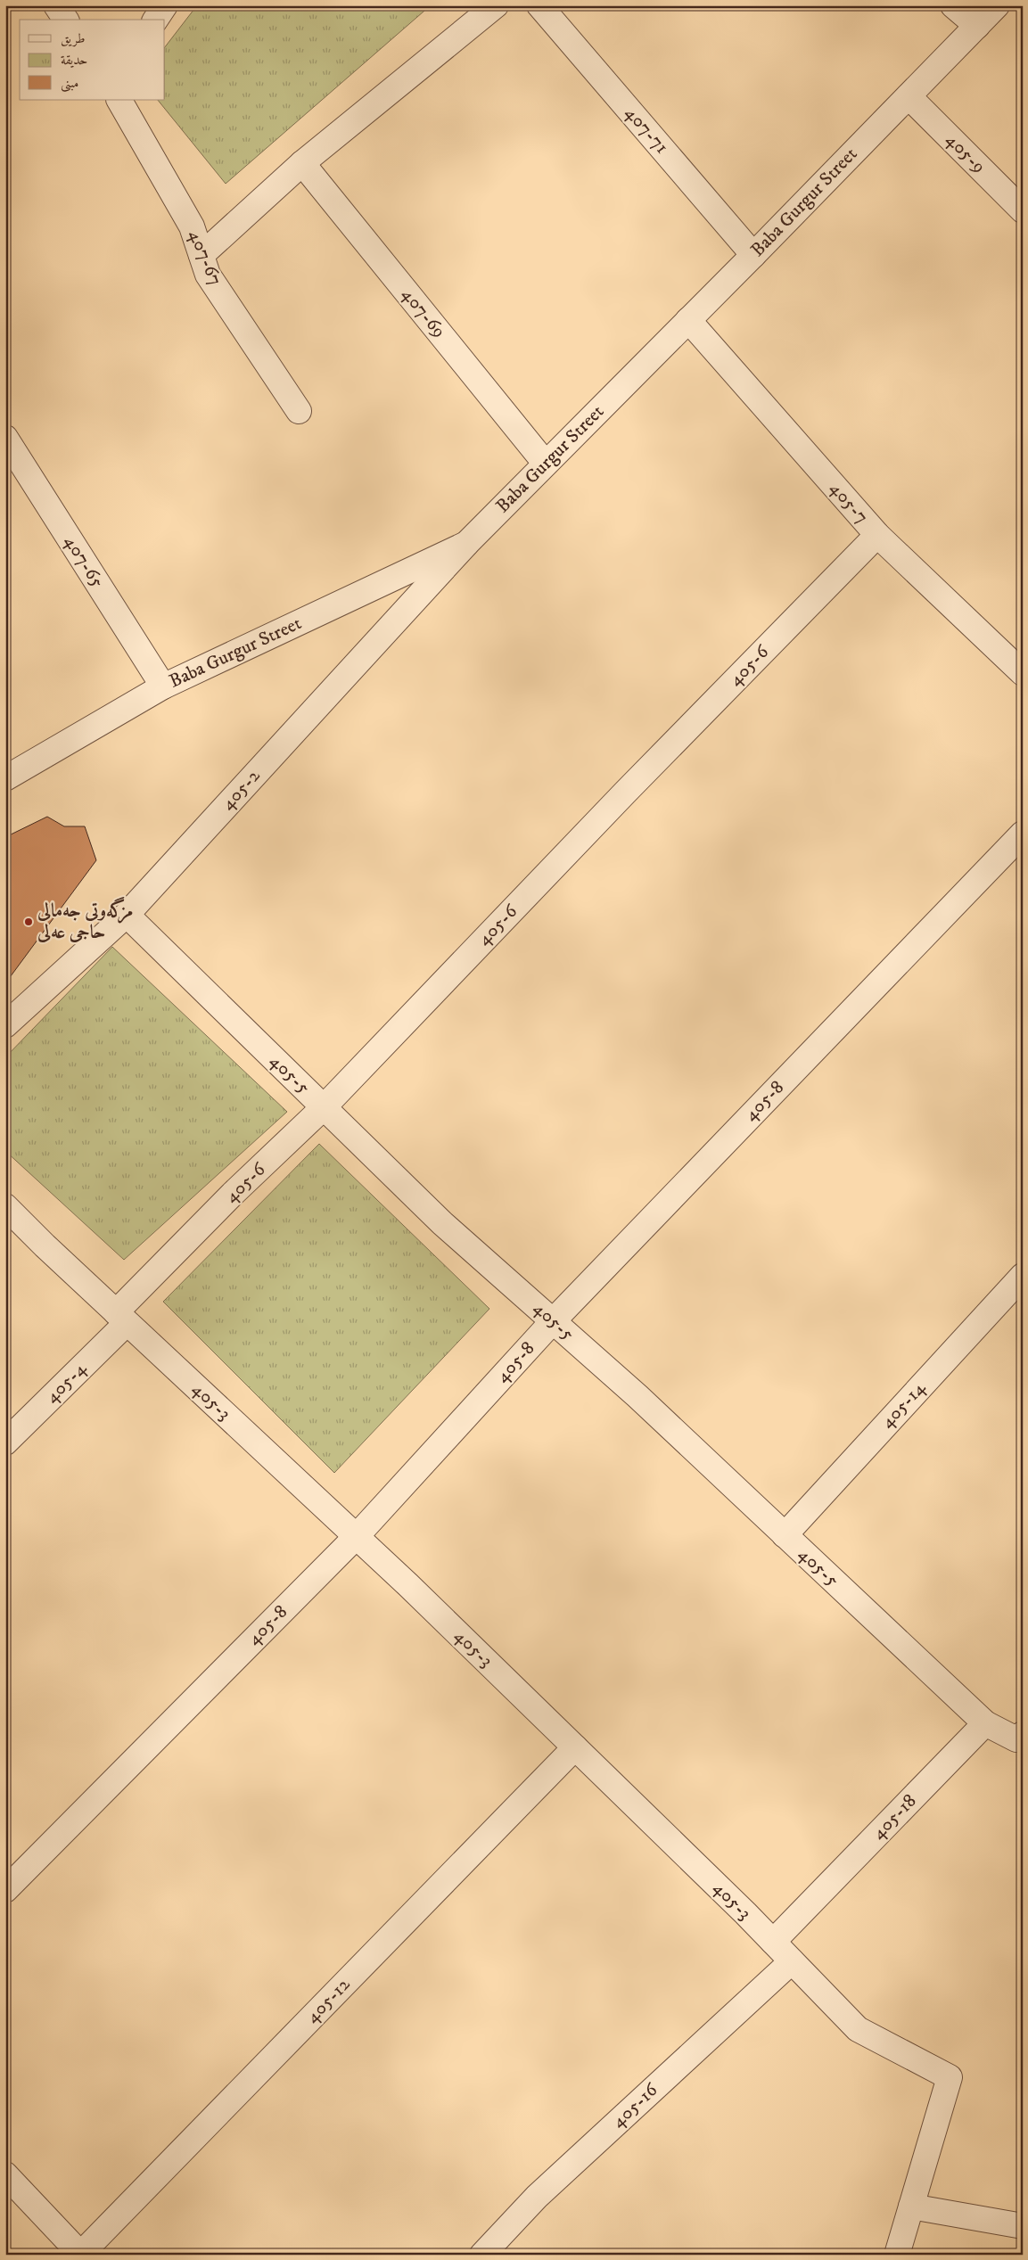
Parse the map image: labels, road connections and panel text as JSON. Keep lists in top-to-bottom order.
{
  "streets": {
    "street": [
      "407-71",
      "405-9",
      "Baba Gurgur Street",
      "407-67",
      "407-69",
      "405-7",
      "407-65",
      "405-6",
      "405-2",
      "405-5",
      "405-8",
      "405-4",
      "405-3",
      "405-14",
      "405-18",
      "405-12",
      "405-16"
    ]
  },
  "crossings": [
    ["407-71", "Baba Gurgur Street"],
    ["405-9", "Baba Gurgur Street"],
    ["Baba Gurgur Street", "407-69"],
    ["Baba Gurgur Street", "405-7"],
    ["Baba Gurgur Street", "407-65"],
    ["Baba Gurgur Street", "405-2"],
    ["405-7", "405-6"],
    ["405-6", "405-5"],
    ["405-6", "405-4"],
    ["405-6", "405-3"],
    ["405-2", "405-5"],
    ["405-5", "405-8"],
    ["405-5", "405-14"],
    ["405-5", "405-18"],
    ["405-8", "405-3"],
    ["405-4", "405-3"],
    ["405-3", "405-18"],
    ["405-3", "405-12"],
    ["405-3", "405-16"]
  ],
  "places": ["مزگەوتی جەمالی حاجی عەلی"],
  "legend": ["طريق", "حديقة", "مبنى"]
}
